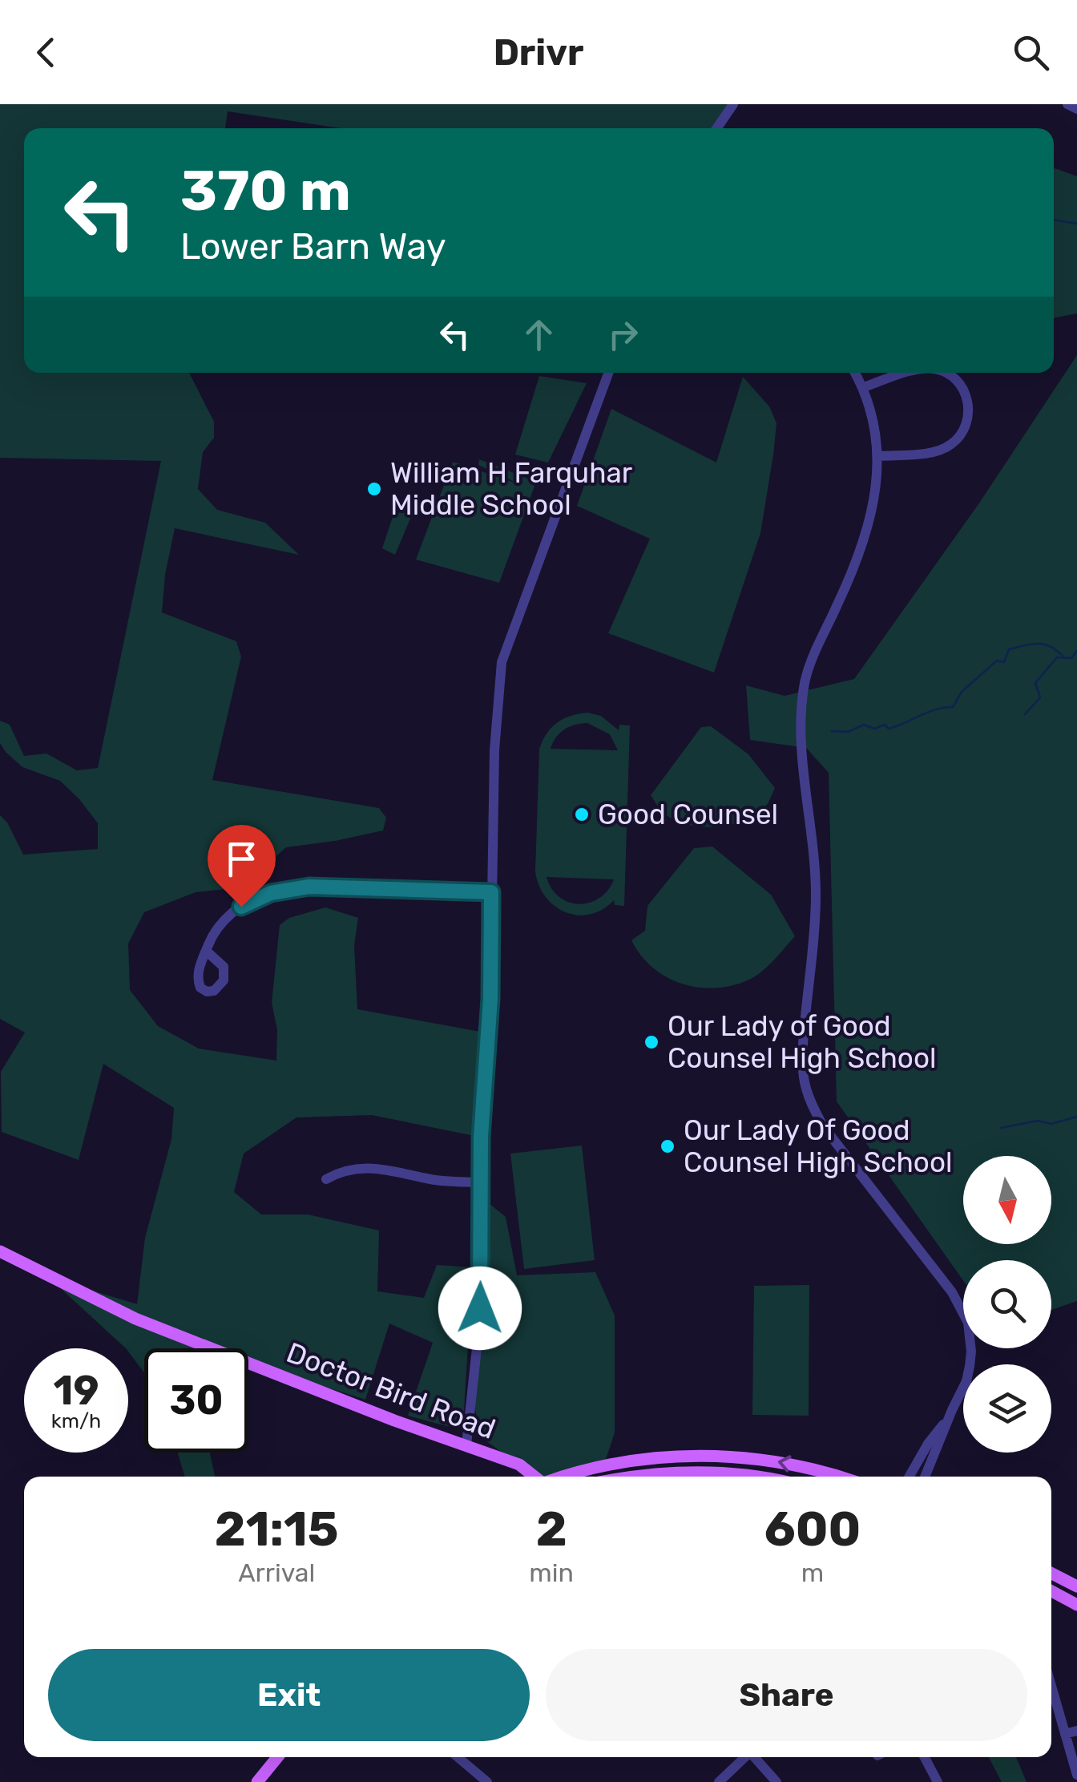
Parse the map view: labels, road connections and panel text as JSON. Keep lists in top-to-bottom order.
{
  "streets": {
    "main road": ["Doctor Bird Road"]
  },
  "places": [
    "William H Farquhar Middle School",
    "Good Counsel",
    "Our Lady of Good Counsel High School",
    "Our Lady Of Good Counsel High School"
  ],
  "north": "bottom",
  "page": {
    "header": "Drivr",
    "turn": ["370 m", "Lower Barn Way"],
    "speed": "19 km/h",
    "limit": "30",
    "eta": [
      "21:15",
      "Arrival",
      "2",
      "min",
      "600",
      "m"
    ],
    "buttons": ["Exit", "Share"]
  }
}
